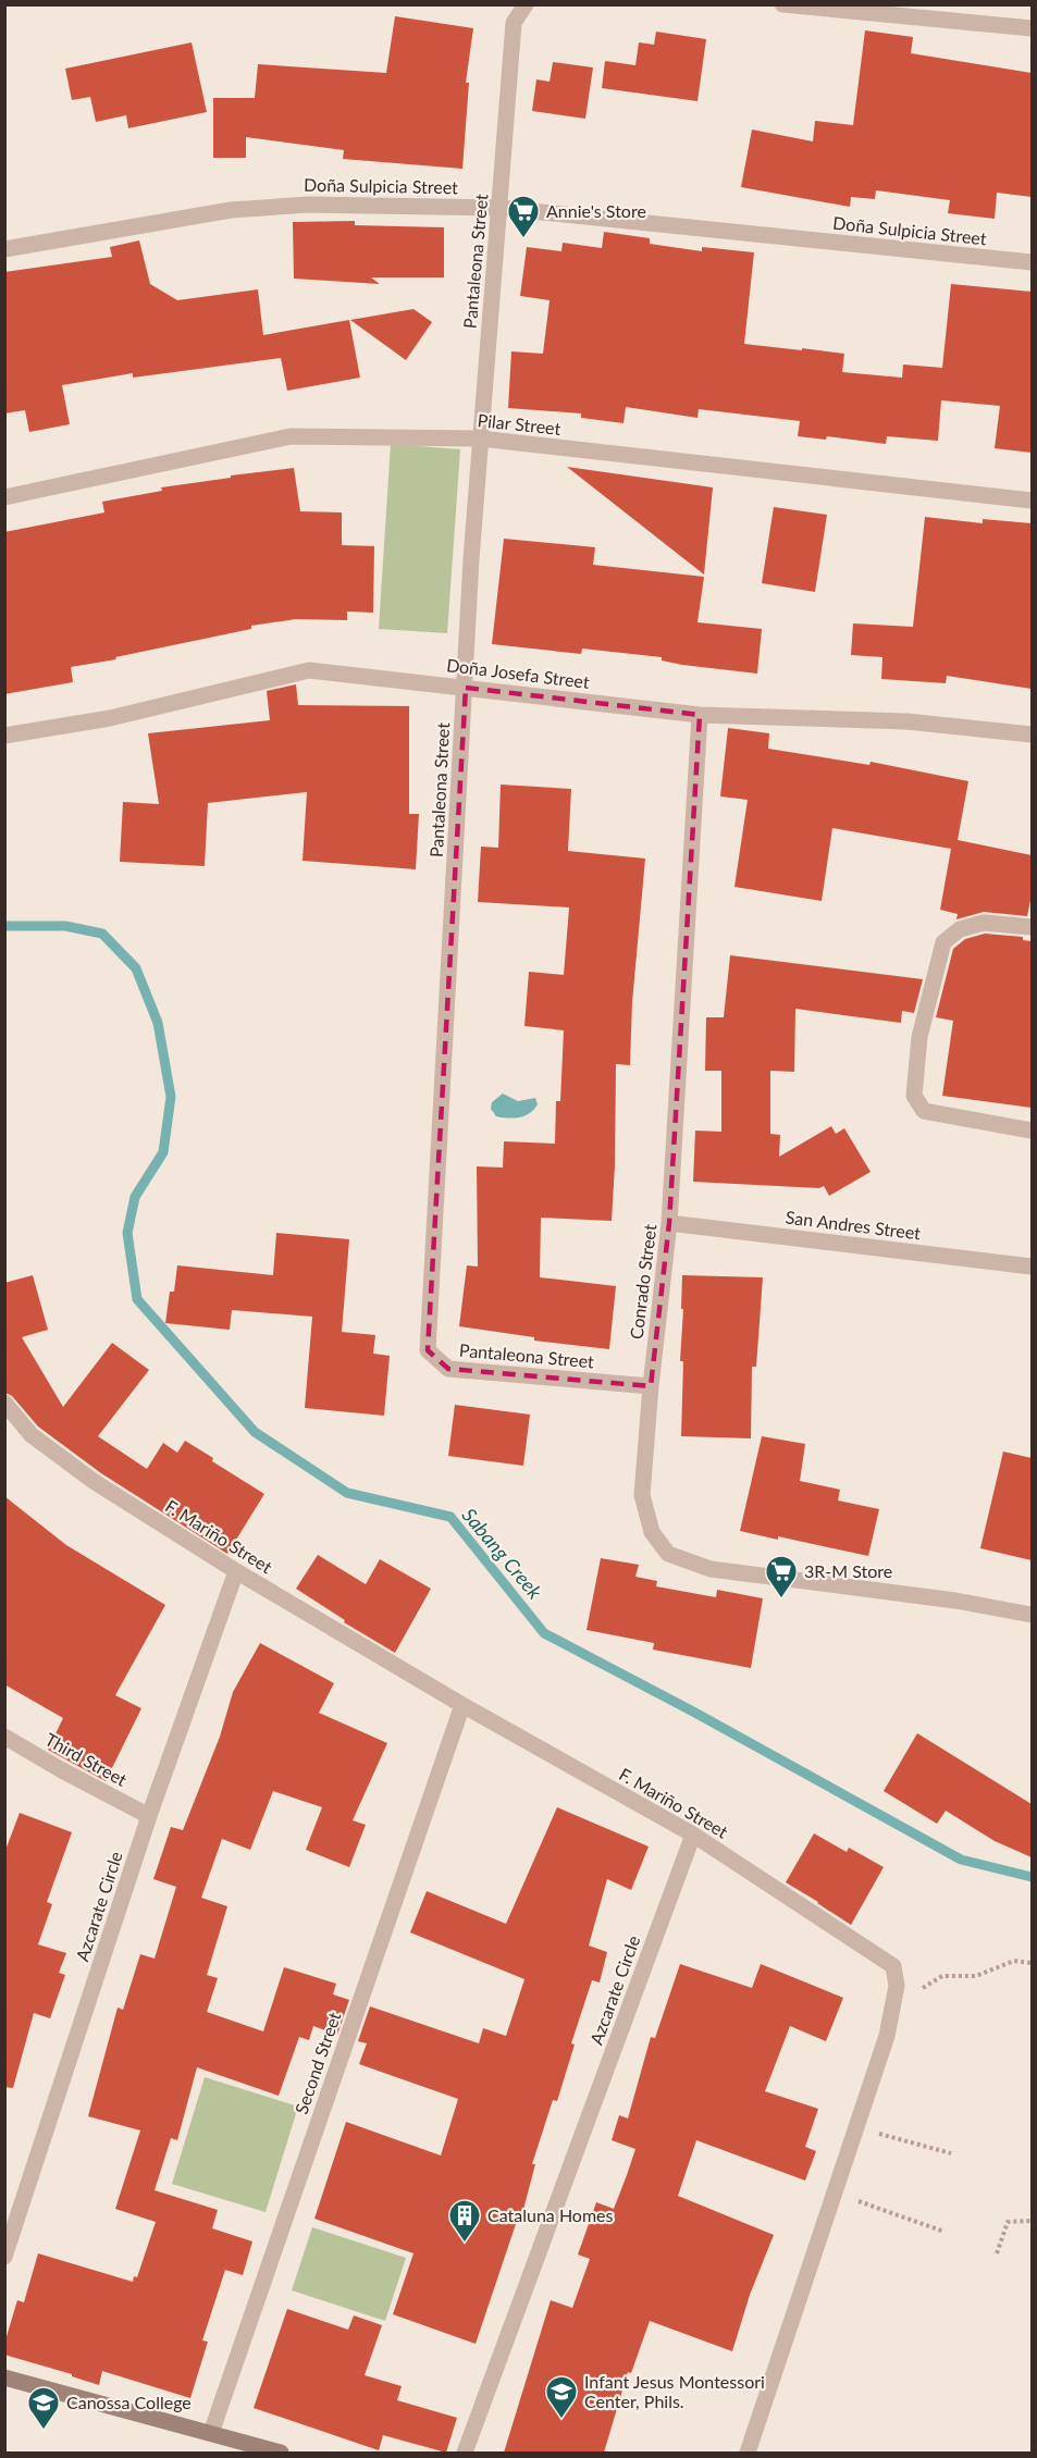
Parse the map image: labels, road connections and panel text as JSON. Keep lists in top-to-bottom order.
{
  "streets": {
    "street": [
      "Doña Sulpicia Street",
      "Pantaleona Street",
      "Pilar Street",
      "Doña Josefa Street",
      "San Andres Street",
      "Conrado Street",
      "F. Mariño Street",
      "Third Street",
      "Azcarate Circle",
      "Second Street"
    ]
  },
  "crossings": [
    ["Doña Sulpicia Street", "Pantaleona Street"],
    ["Pantaleona Street", "Pilar Street"],
    ["Pantaleona Street", "Doña Josefa Street"],
    ["Pantaleona Street", "Conrado Street"],
    ["Doña Josefa Street", "Conrado Street"],
    ["San Andres Street", "Conrado Street"],
    ["F. Mariño Street", "Azcarate Circle"],
    ["F. Mariño Street", "Second Street"],
    ["Third Street", "Azcarate Circle"]
  ],
  "water": ["Sabang Creek"],
  "places": {
    "supermarket": ["Annie's Store", "3R-M Store"],
    "building": ["Cataluna Homes"],
    "school or university": ["Infant Jesus Montessori Center, Phils.", "Canossa College"]
  }
}
